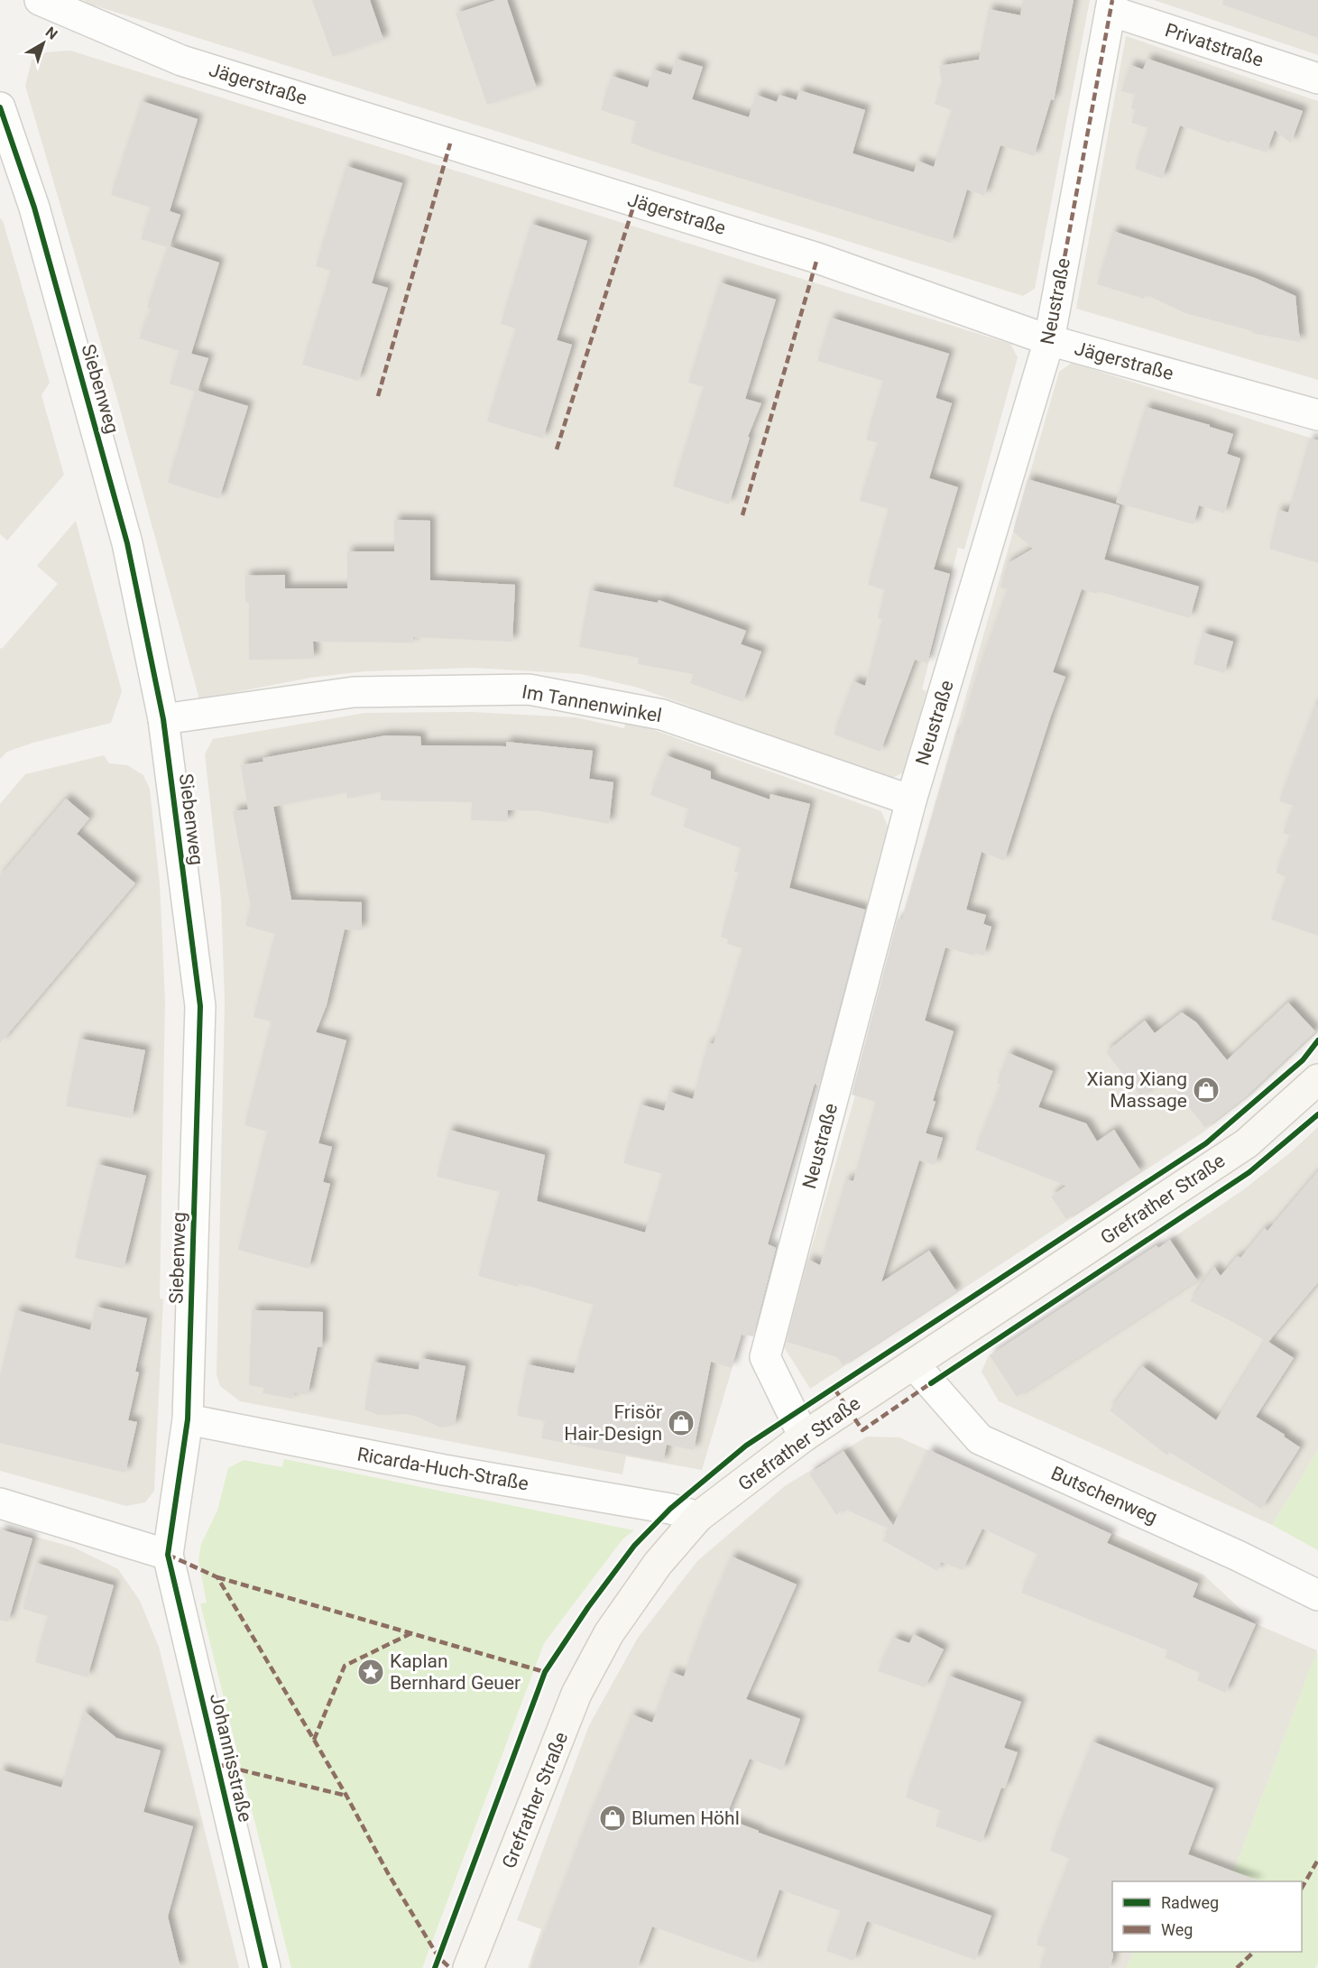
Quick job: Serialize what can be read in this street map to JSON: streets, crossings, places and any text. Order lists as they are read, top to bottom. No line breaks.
{"streets":{"main road":["Grefrather Straße"],"street":["Privatstraße","Jägerstraße","Neustraße","Siebenweg","Im Tannenwinkel","Ricarda-Huch-Straße","Butschenweg","Johannisstraße"]},"crossings":[["Privatstraße","Neustraße"],["Jägerstraße","Neustraße"],["Neustraße","Im Tannenwinkel"],["Neustraße","Grefrather Straße"],["Siebenweg","Im Tannenwinkel"],["Siebenweg","Ricarda-Huch-Straße"],["Siebenweg","Johannisstraße"],["Grefrather Straße","Ricarda-Huch-Straße"],["Grefrather Straße","Butschenweg"]],"places":{"shop":["Xiang Xiang Massage","Frisör Hair-Design","Blumen Höhl"],"place":["Kaplan Bernhard Geuer"]},"legend":["Radweg","Weg"],"north":"top right"}
